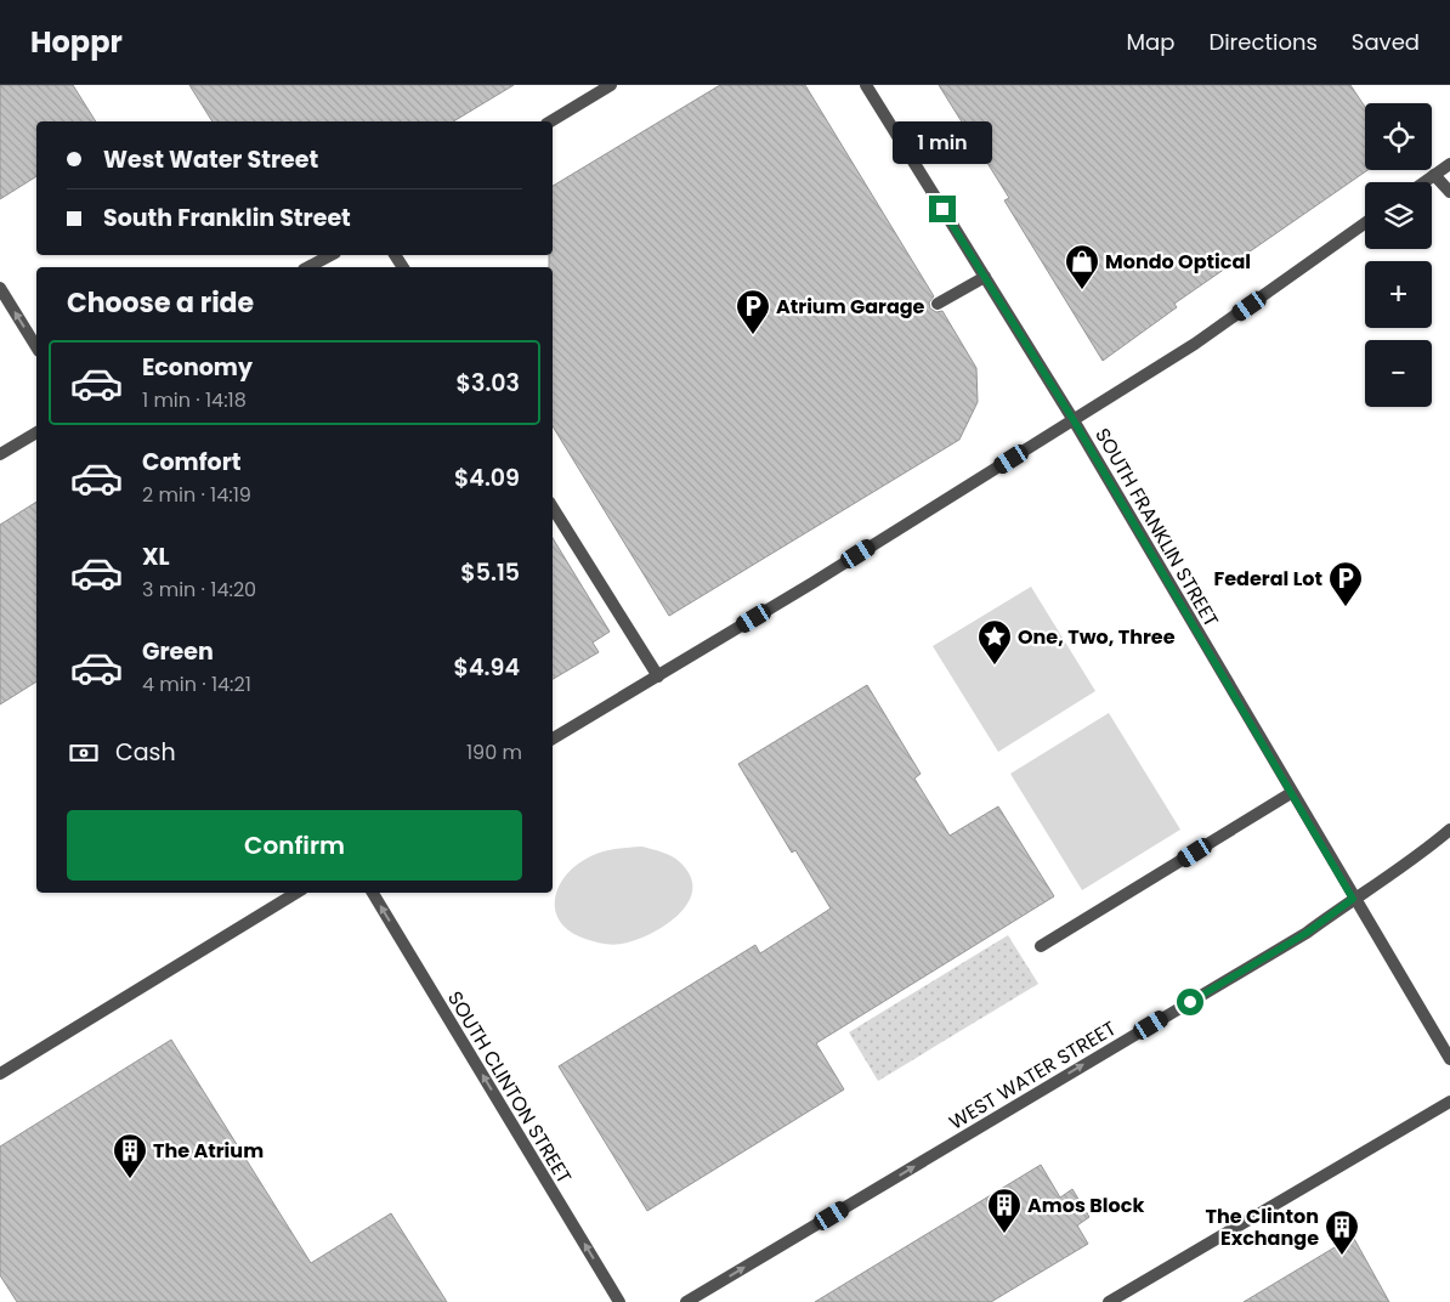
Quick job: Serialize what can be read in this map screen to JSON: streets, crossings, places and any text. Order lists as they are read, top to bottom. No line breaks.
{"streets":{"street":["SOUTH FRANKLIN STREET","WEST WATER STREET","SOUTH CLINTON STREET"]},"crossings":[["SOUTH FRANKLIN STREET","WEST WATER STREET"]],"one_way":["WEST WATER STREET","SOUTH CLINTON STREET"],"places":{"shop":["Mondo Optical"],"parking":["Atrium Garage","Federal Lot"],"place":["One, Two, Three"],"building":["The Atrium","Amos Block","The Clinton Exchange"]},"page":{"header":"Hoppr","nav":["Map","Directions","Saved"],"map_buttons":["+","−"],"bubble":"1 min","banner":["West Water Street","South Franklin Street"],"heading":"Choose a ride","list":[{"name":"Economy","note":"1 min · 14:18","value":"$3.03"},{"name":"Comfort","note":"2 min · 14:19","value":"$4.09"},{"name":"XL","note":"3 min · 14:20","value":"$5.15"},{"name":"Green","note":"4 min · 14:21","value":"$4.94"}],"pay":["Cash","190 m"],"buttons":"Confirm"}}
